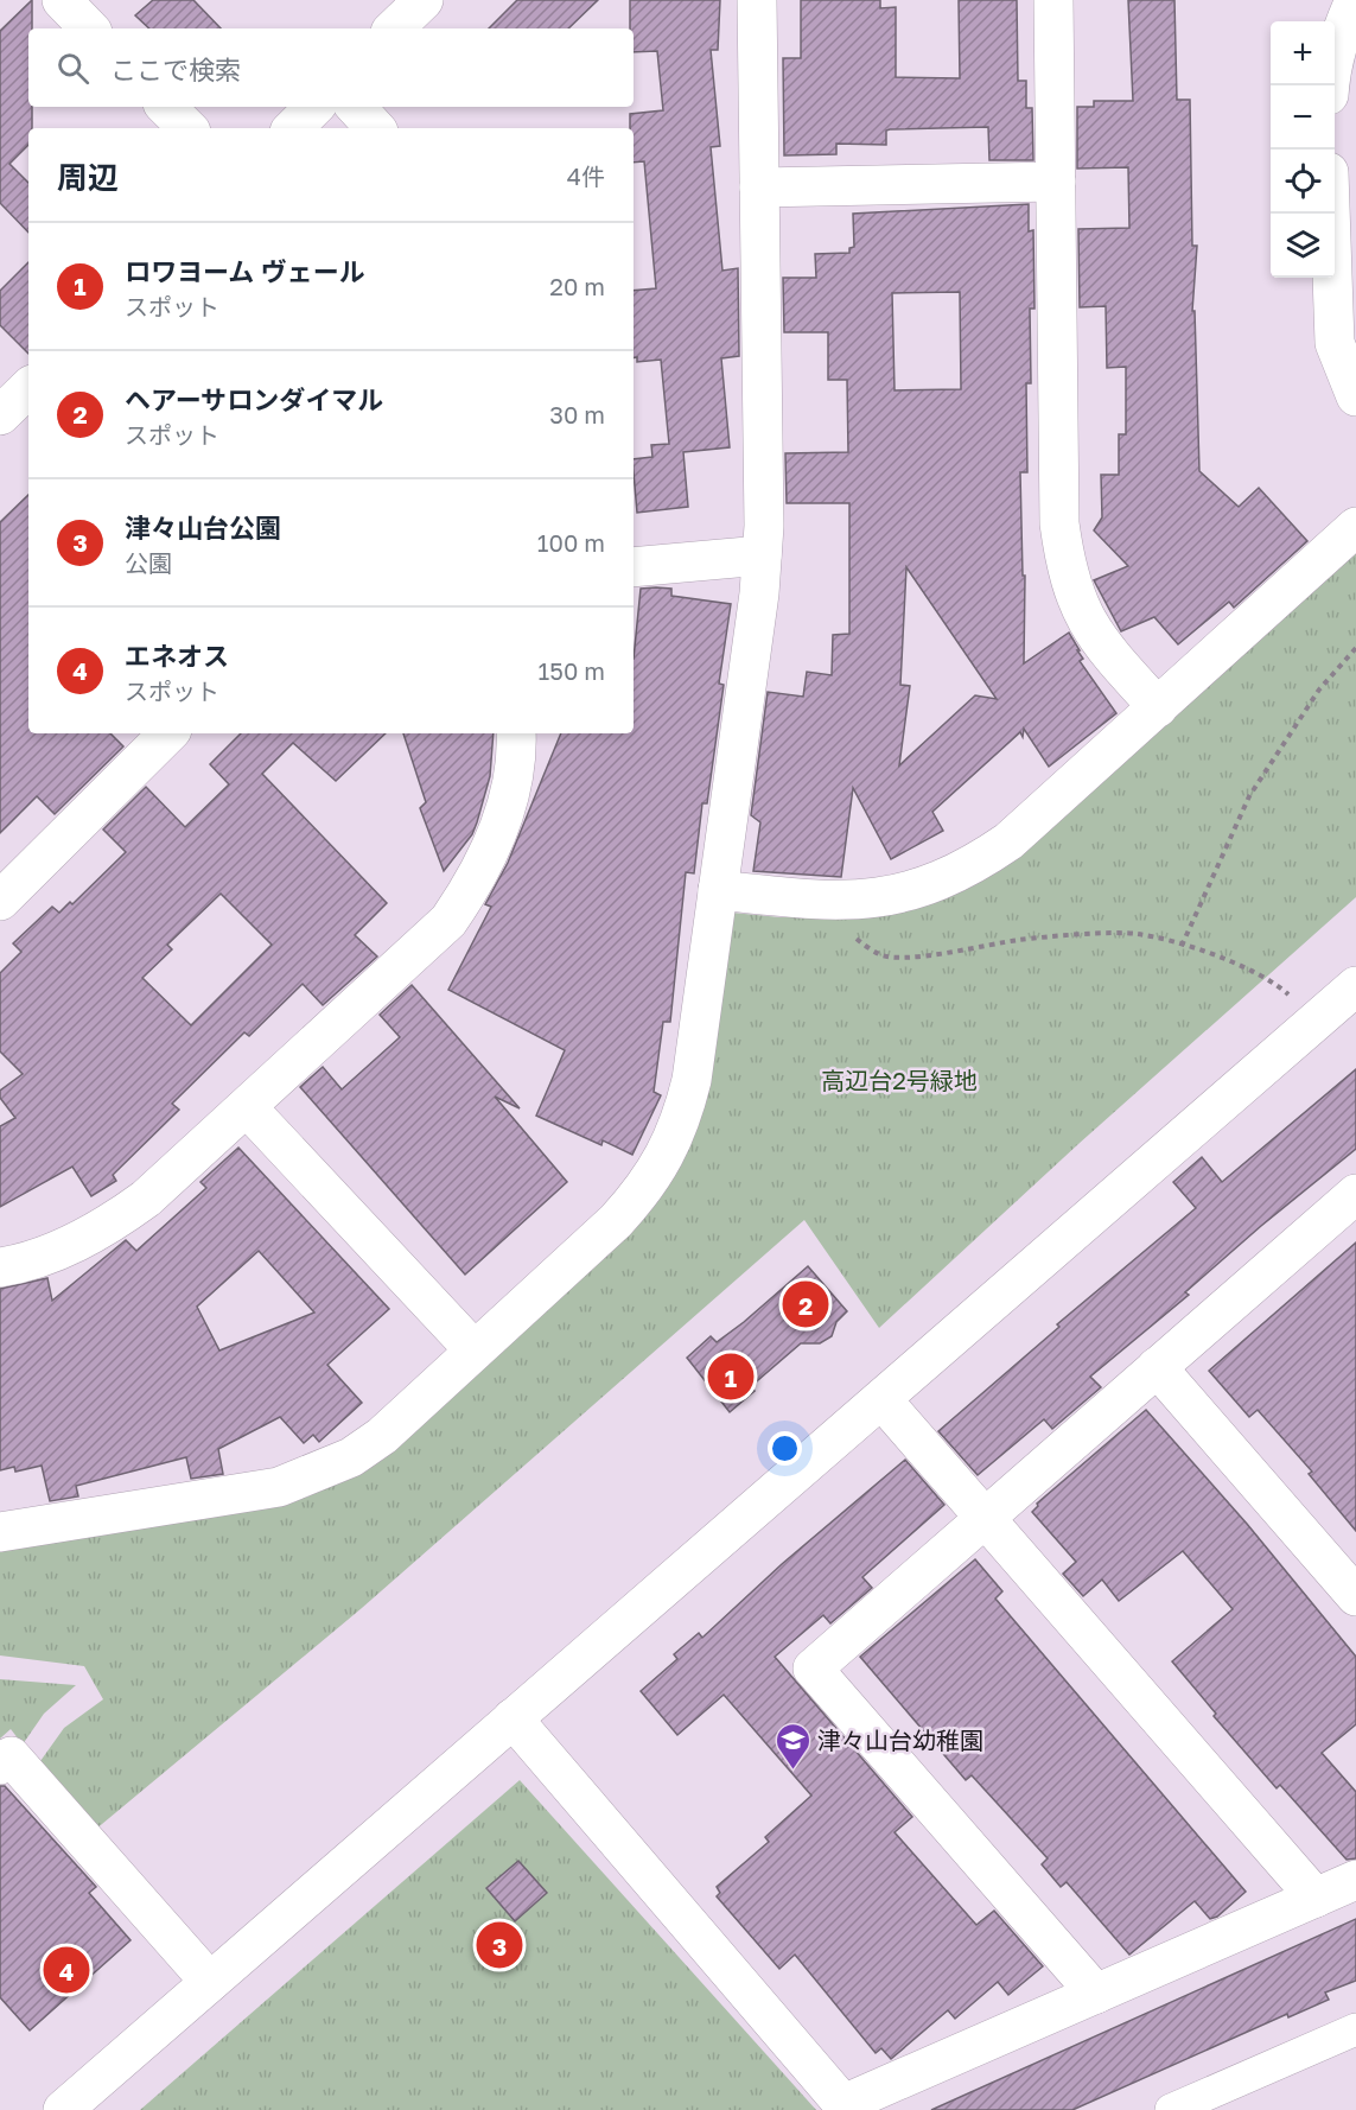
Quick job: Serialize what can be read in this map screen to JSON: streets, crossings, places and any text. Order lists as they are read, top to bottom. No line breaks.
{"parks":["高辺台2号緑地"],"places":{"school or university":["津々山台幼稚園"]},"page":{"map_buttons":["+","−"],"search":"ここで検索","heading":["周辺","4件"],"list":[{"mark":"1","name":"ロワヨーム ヴェール","note":"スポット","value":"20 m"},{"mark":"2","name":"ヘアーサロンダイマル","note":"スポット","value":"30 m"},{"mark":"3","name":"津々山台公園","note":"公園","value":"100 m"},{"mark":"4","name":"エネオス","note":"スポット","value":"150 m"}],"pins":["2","1","3","4"]}}
